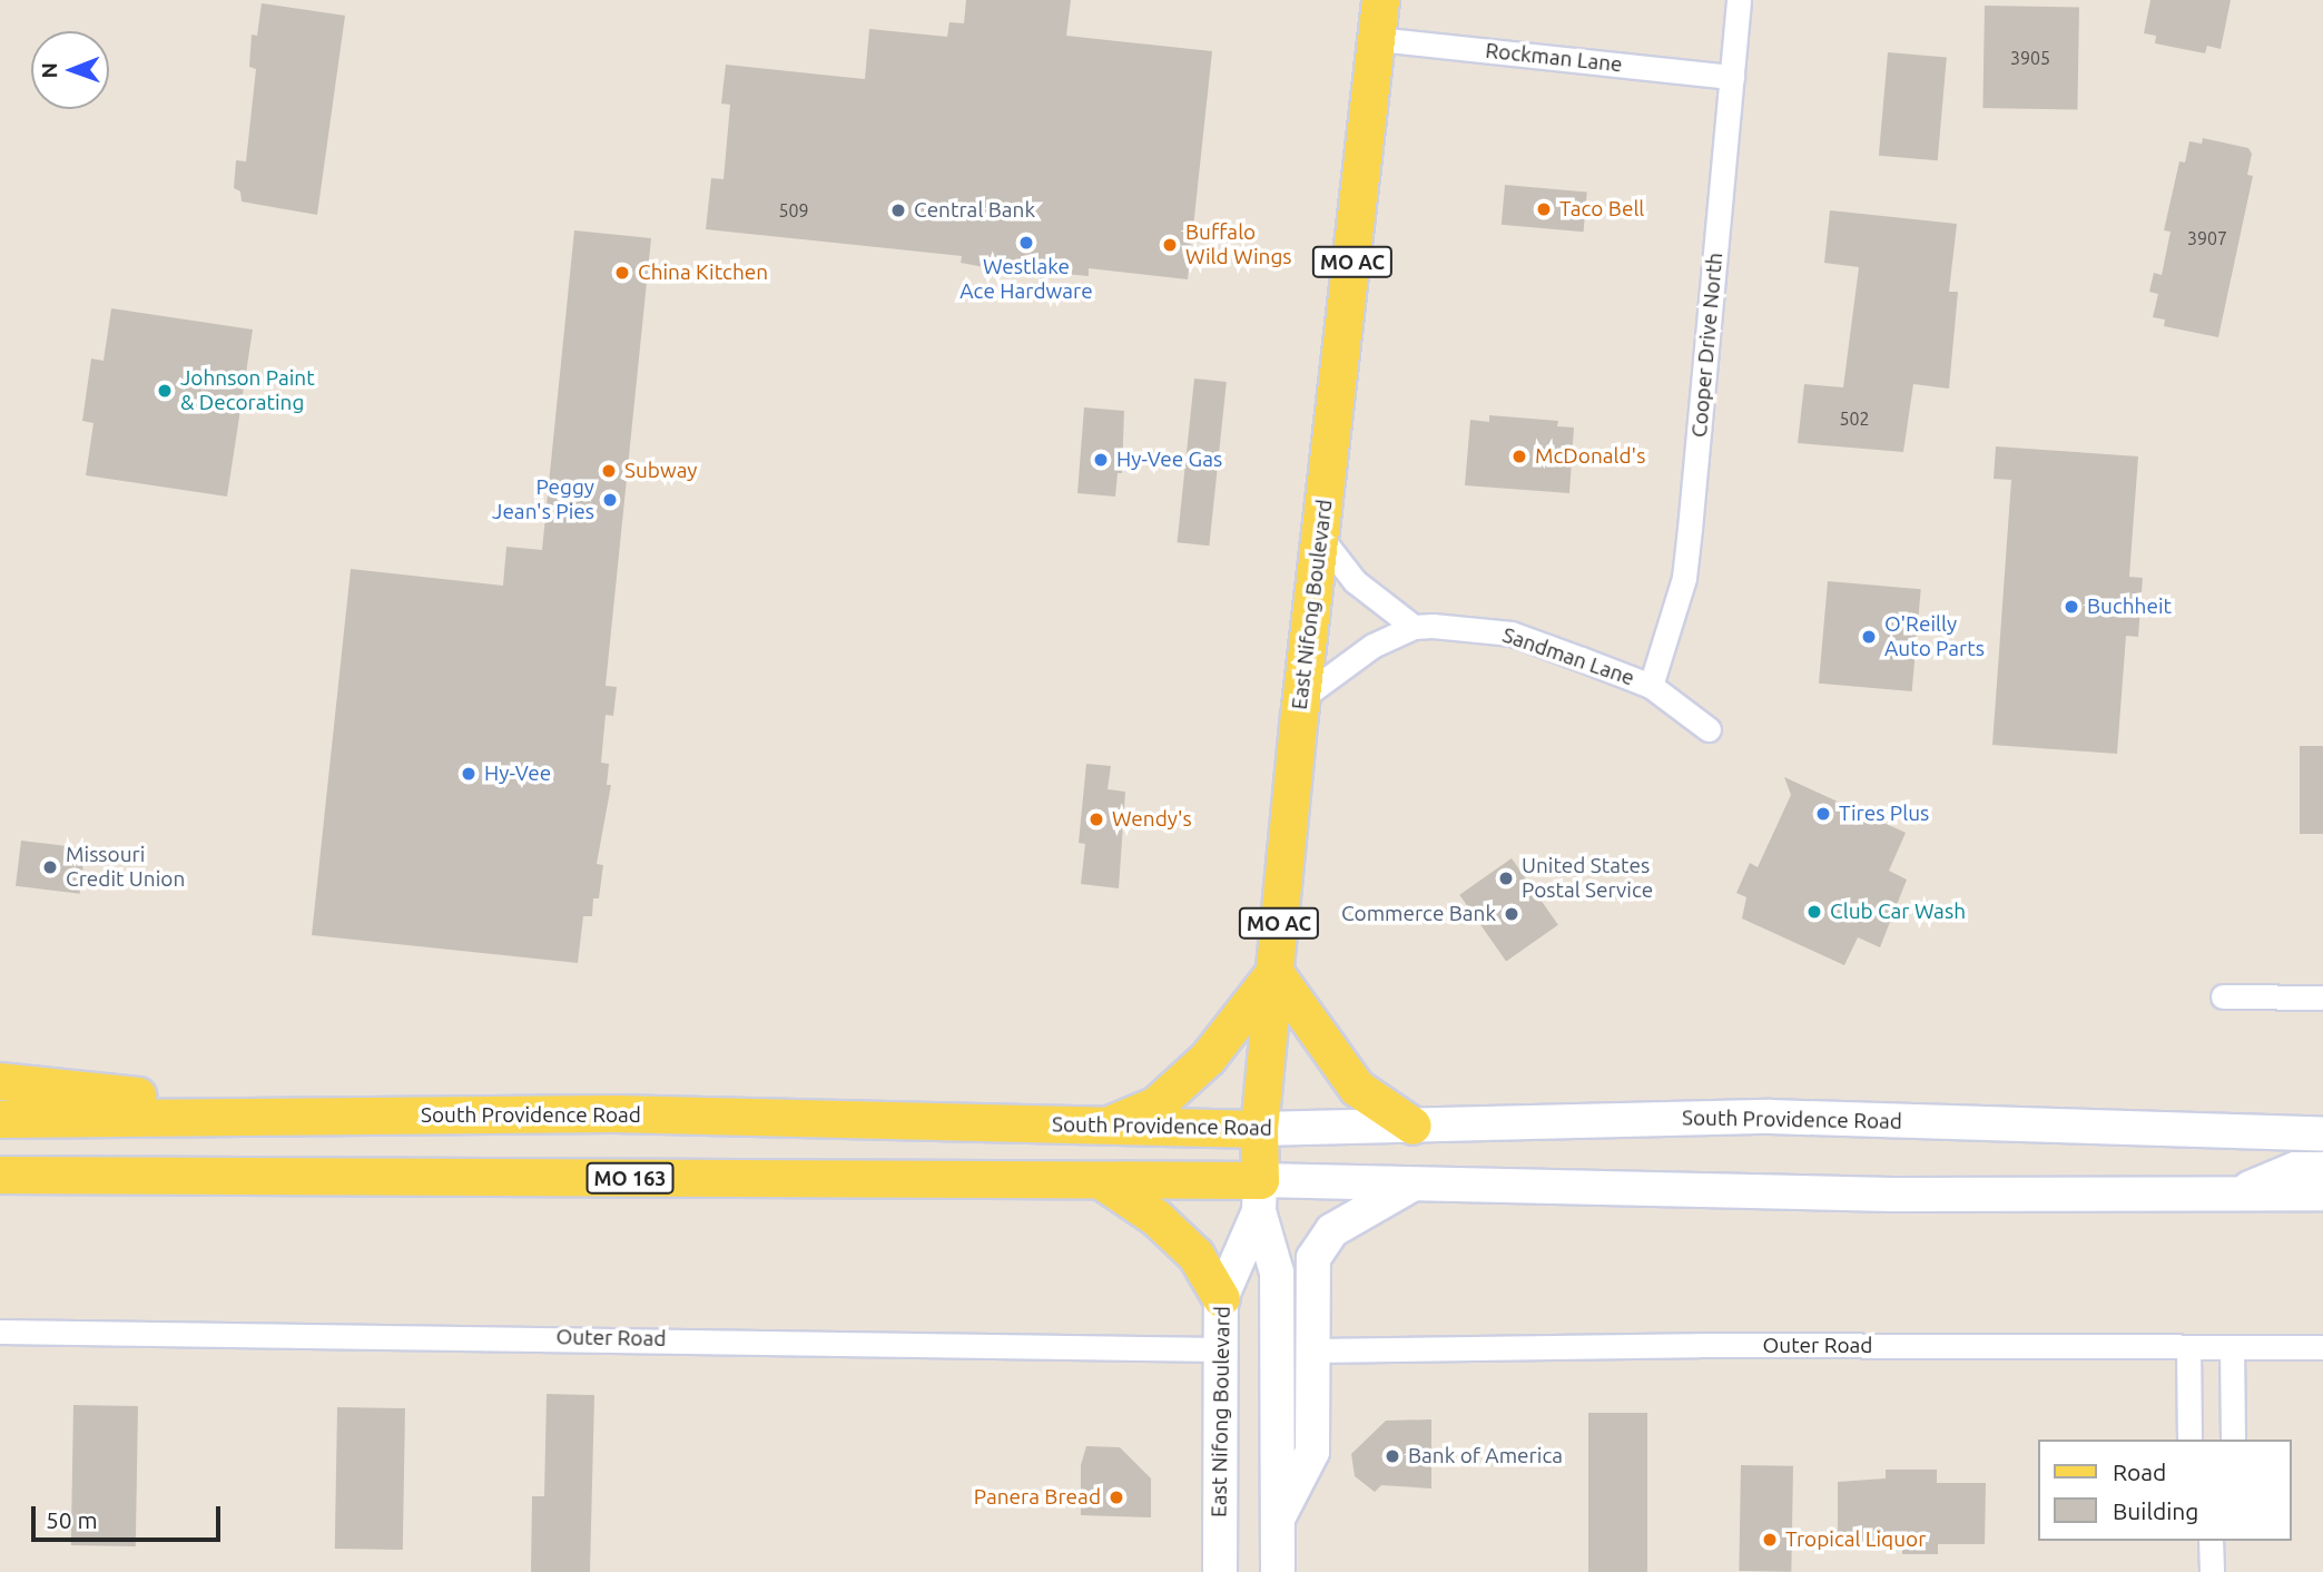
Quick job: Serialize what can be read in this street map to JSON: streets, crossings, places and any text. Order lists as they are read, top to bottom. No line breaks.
{"streets":{"main road":["MO AC","East Nifong Boulevard","South Providence Road","MO 163"],"street":["Rockman Lane","Cooper Drive North","Sandman Lane","Outer Road"]},"crossings":[["Rockman Lane","Cooper Drive North"],["Rockman Lane","East Nifong Boulevard"],["Cooper Drive North","Sandman Lane"],["East Nifong Boulevard","South Providence Road"],["East Nifong Boulevard","MO 163"],["East Nifong Boulevard","Outer Road"]],"places":["Taco Bell","Central Bank","Westlake Ace Hardware","Buffalo Wild Wings","China Kitchen","Johnson Paint & Decorating","McDonald's","Hy-Vee Gas","Subway","Peggy Jean's Pies","Buchheit","O'Reilly Auto Parts","Hy-Vee","Tires Plus","Wendy's","Missouri Credit Union","United States Postal Service","Club Car Wash","Commerce Bank","Bank of America","Panera Bread","Tropical Liquor"],"house_numbers":["3905","509","3907","502"],"legend":["Road","Building"],"scale_bar":"50 m","north":"left"}
